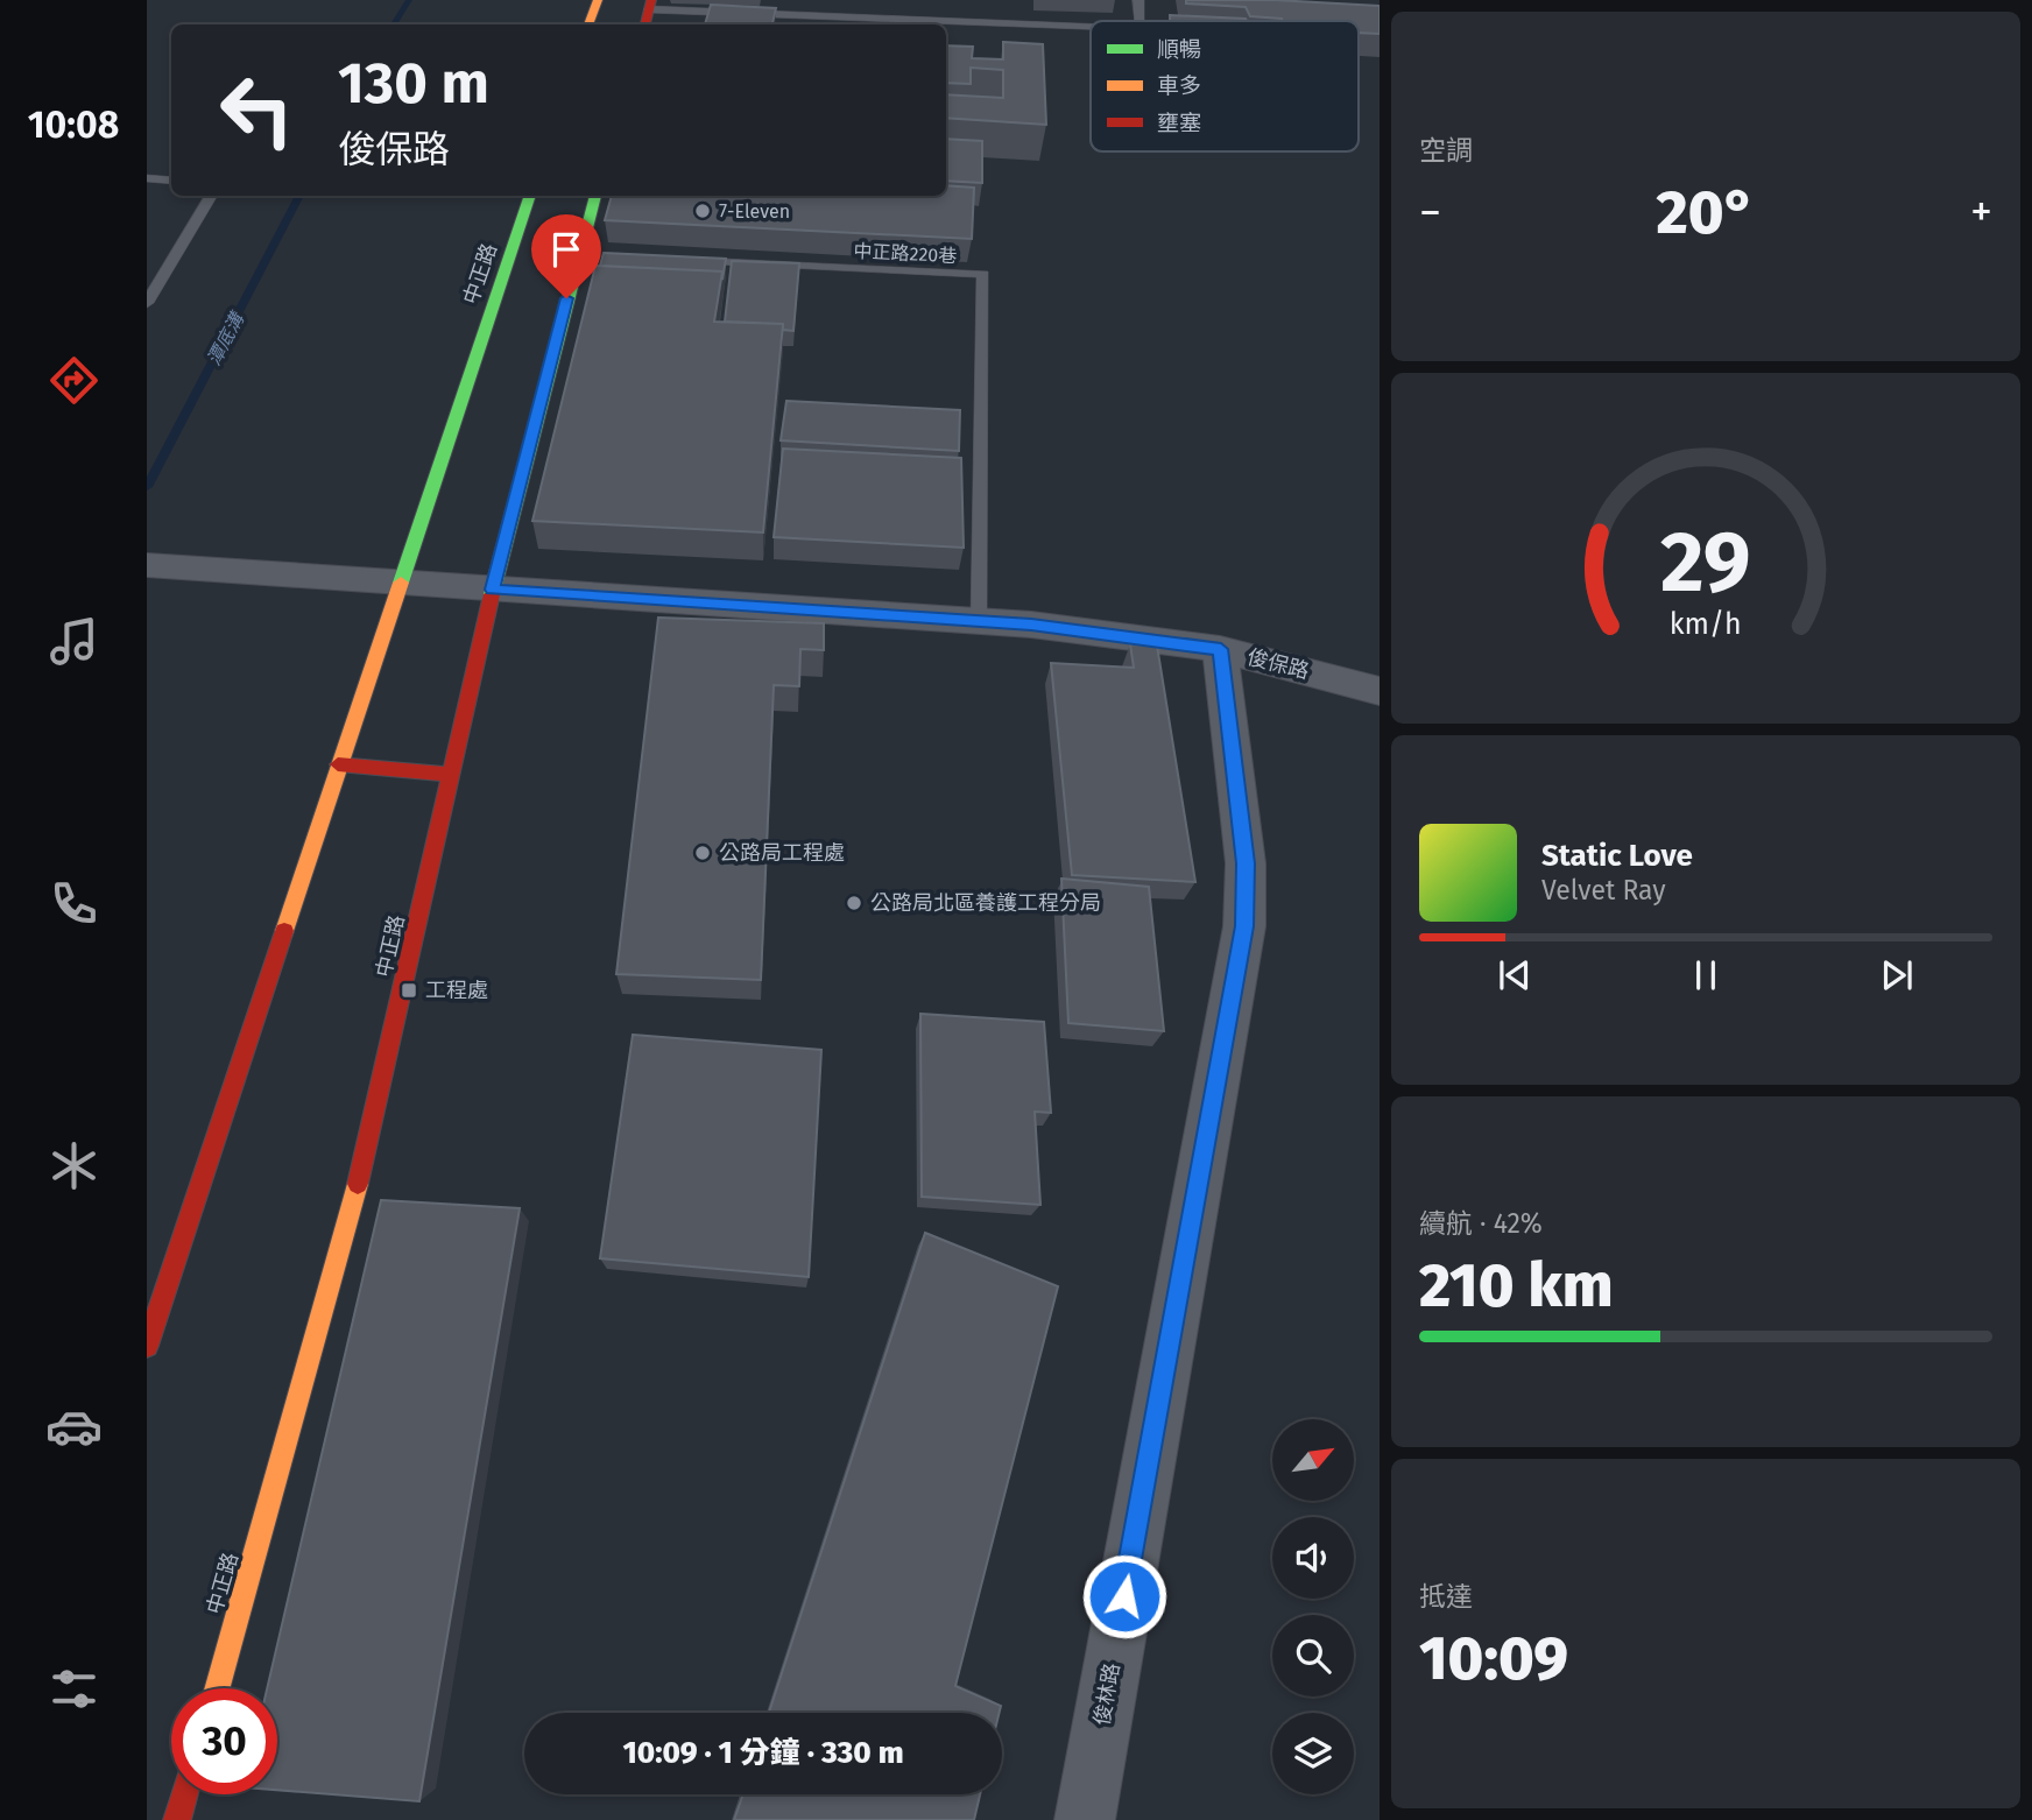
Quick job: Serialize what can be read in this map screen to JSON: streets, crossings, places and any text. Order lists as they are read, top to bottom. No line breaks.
{"streets":{"main road":["中正路"],"street":["俊保路","俊林路"],"lane":["中正路220巷"]},"crossings":[["中正路220巷","俊保路"],["中正路","俊保路"],["俊保路","俊林路"]],"water":["潭底溝"],"places":{"other":["7-Eleven","公路局工程處","公路局北區養護工程分局"],"transit":["工程處"]},"legend":["順暢","車多","壅塞"],"north":"top right","page":{"tabs":"10:08","tile":["空調",["續航 · 42%","210 km"],["抵達","10:09"]],"turn":["130 m","俊保路"],"heat":["−","20°","+"],"song":["Static Love","Velvet Ray"],"limit":"30","trip":"10:09 · 1 分鐘 · 330 m","gauge":["29","km/h"]}}
